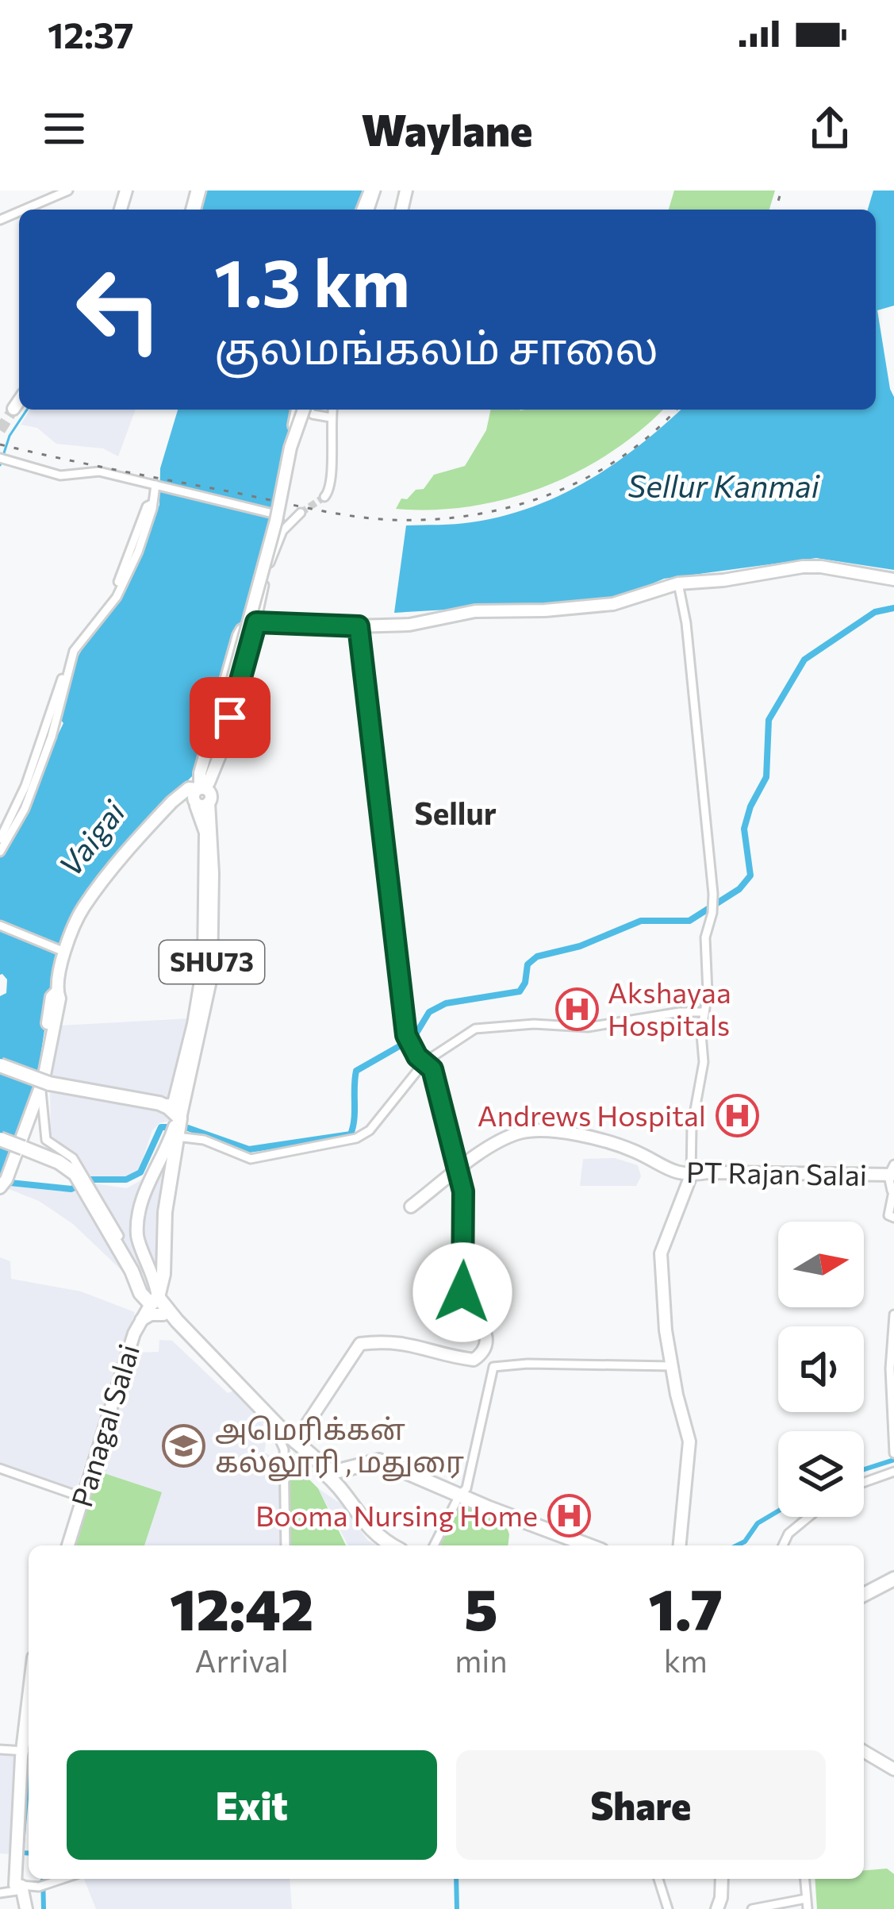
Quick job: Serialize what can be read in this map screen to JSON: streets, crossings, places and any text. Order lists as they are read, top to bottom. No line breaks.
{"streets":{"highway":["SHU73"],"main road":["PT Rajan Salai","Panagal Salai"]},"crossings":[["SHU73","Panagal Salai"]],"districts":["Sellur"],"water":["Sellur Kanmai","Vaigai"],"places":{"hospital":["Akshayaa Hospitals","Andrews Hospital","Booma Nursing Home"],"school or university":["அமெரிக்கன் கல்லூரி , மதுரை"]},"north":"right","page":{"status":"12:37","header":"Waylane","turn":["1.3 km","குலமங்கலம் சாலை"],"eta":["12:42","Arrival","5","min","1.7","km"],"buttons":["Exit","Share"]}}
